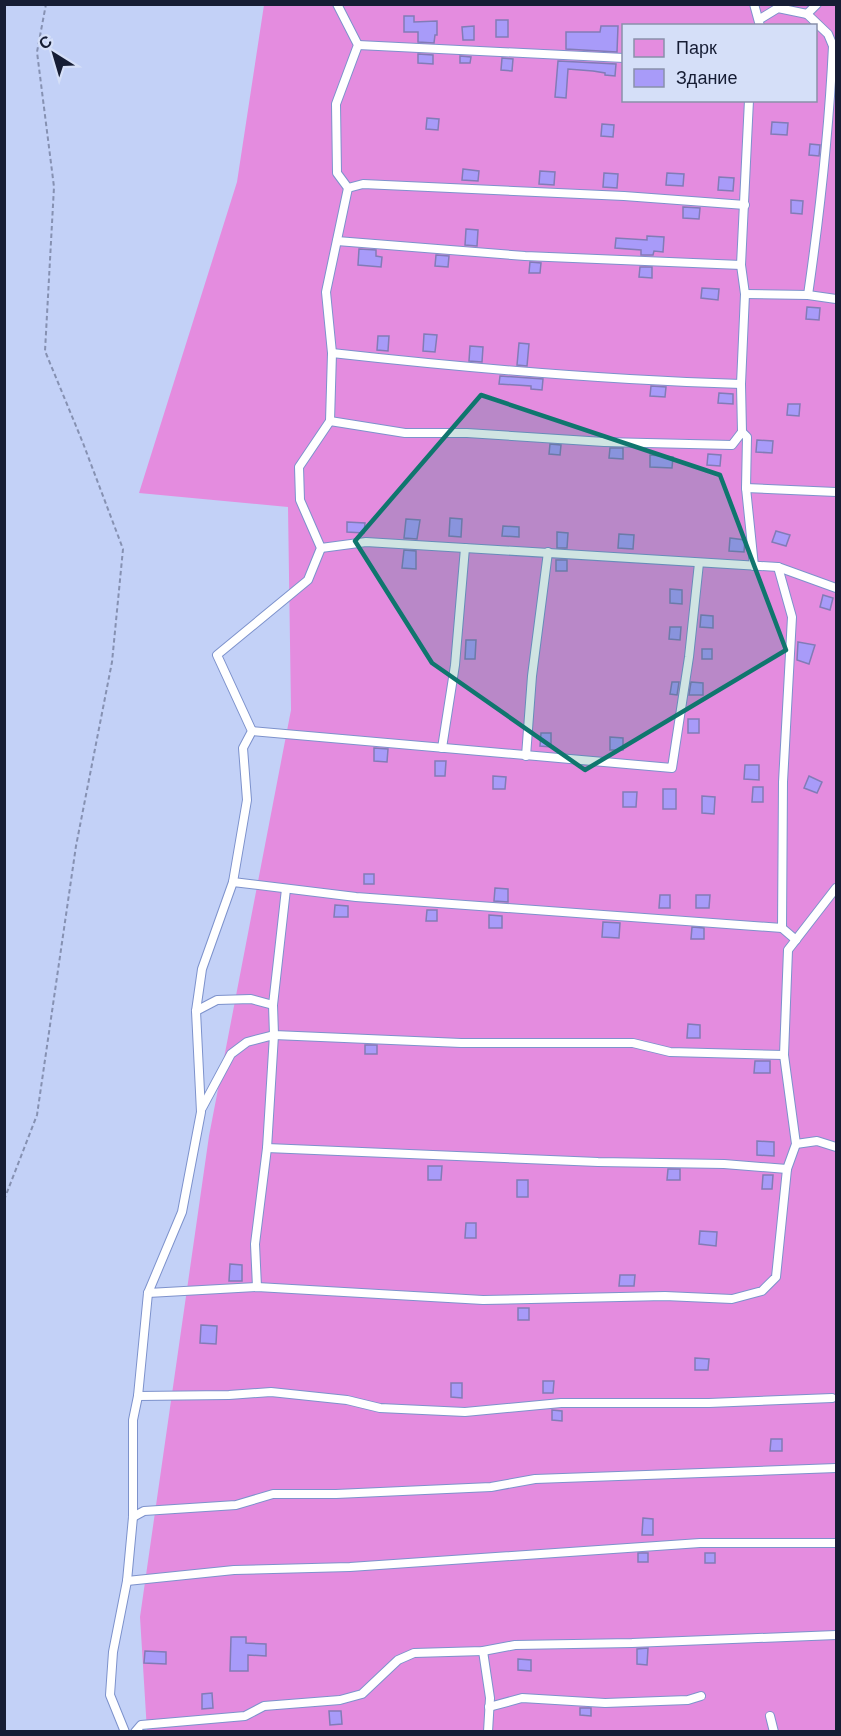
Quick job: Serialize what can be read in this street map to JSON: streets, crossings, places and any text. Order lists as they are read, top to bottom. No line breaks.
{"legend":["Парк","Здание"],"north":"top left"}
